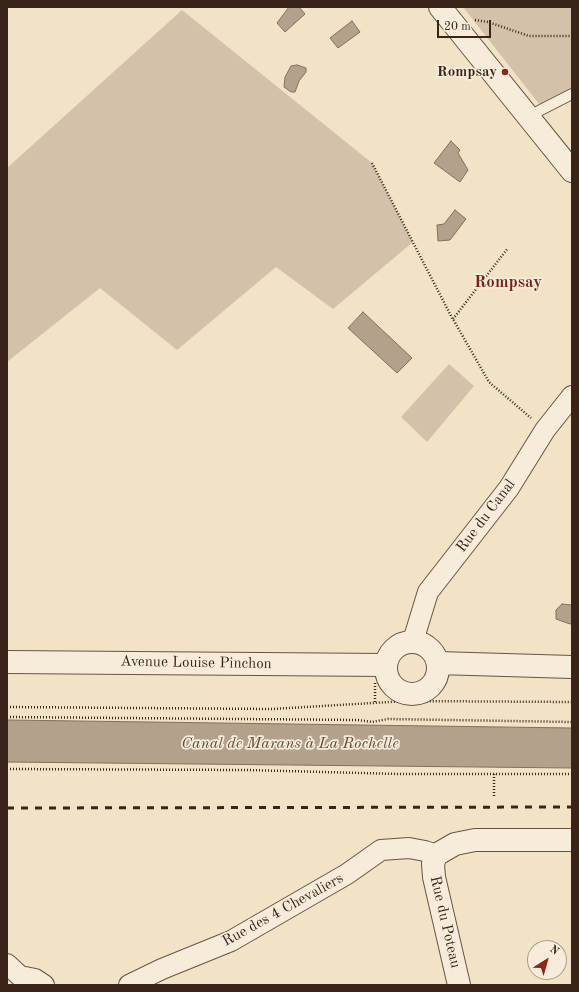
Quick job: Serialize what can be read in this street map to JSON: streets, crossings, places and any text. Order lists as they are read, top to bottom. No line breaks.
{"streets":{"street":["Rue du Canal","Avenue Louise Pinchon","Rue des 4 Chevaliers","Rue du Poteau"]},"crossings":[["Rue du Canal","Avenue Louise Pinchon"],["Rue des 4 Chevaliers","Rue du Poteau"]],"districts":["Rompsay"],"water":["Canal de Marans à La Rochelle"],"places":["Rompsay"],"scale_bar":"20 m","north":"top right"}
